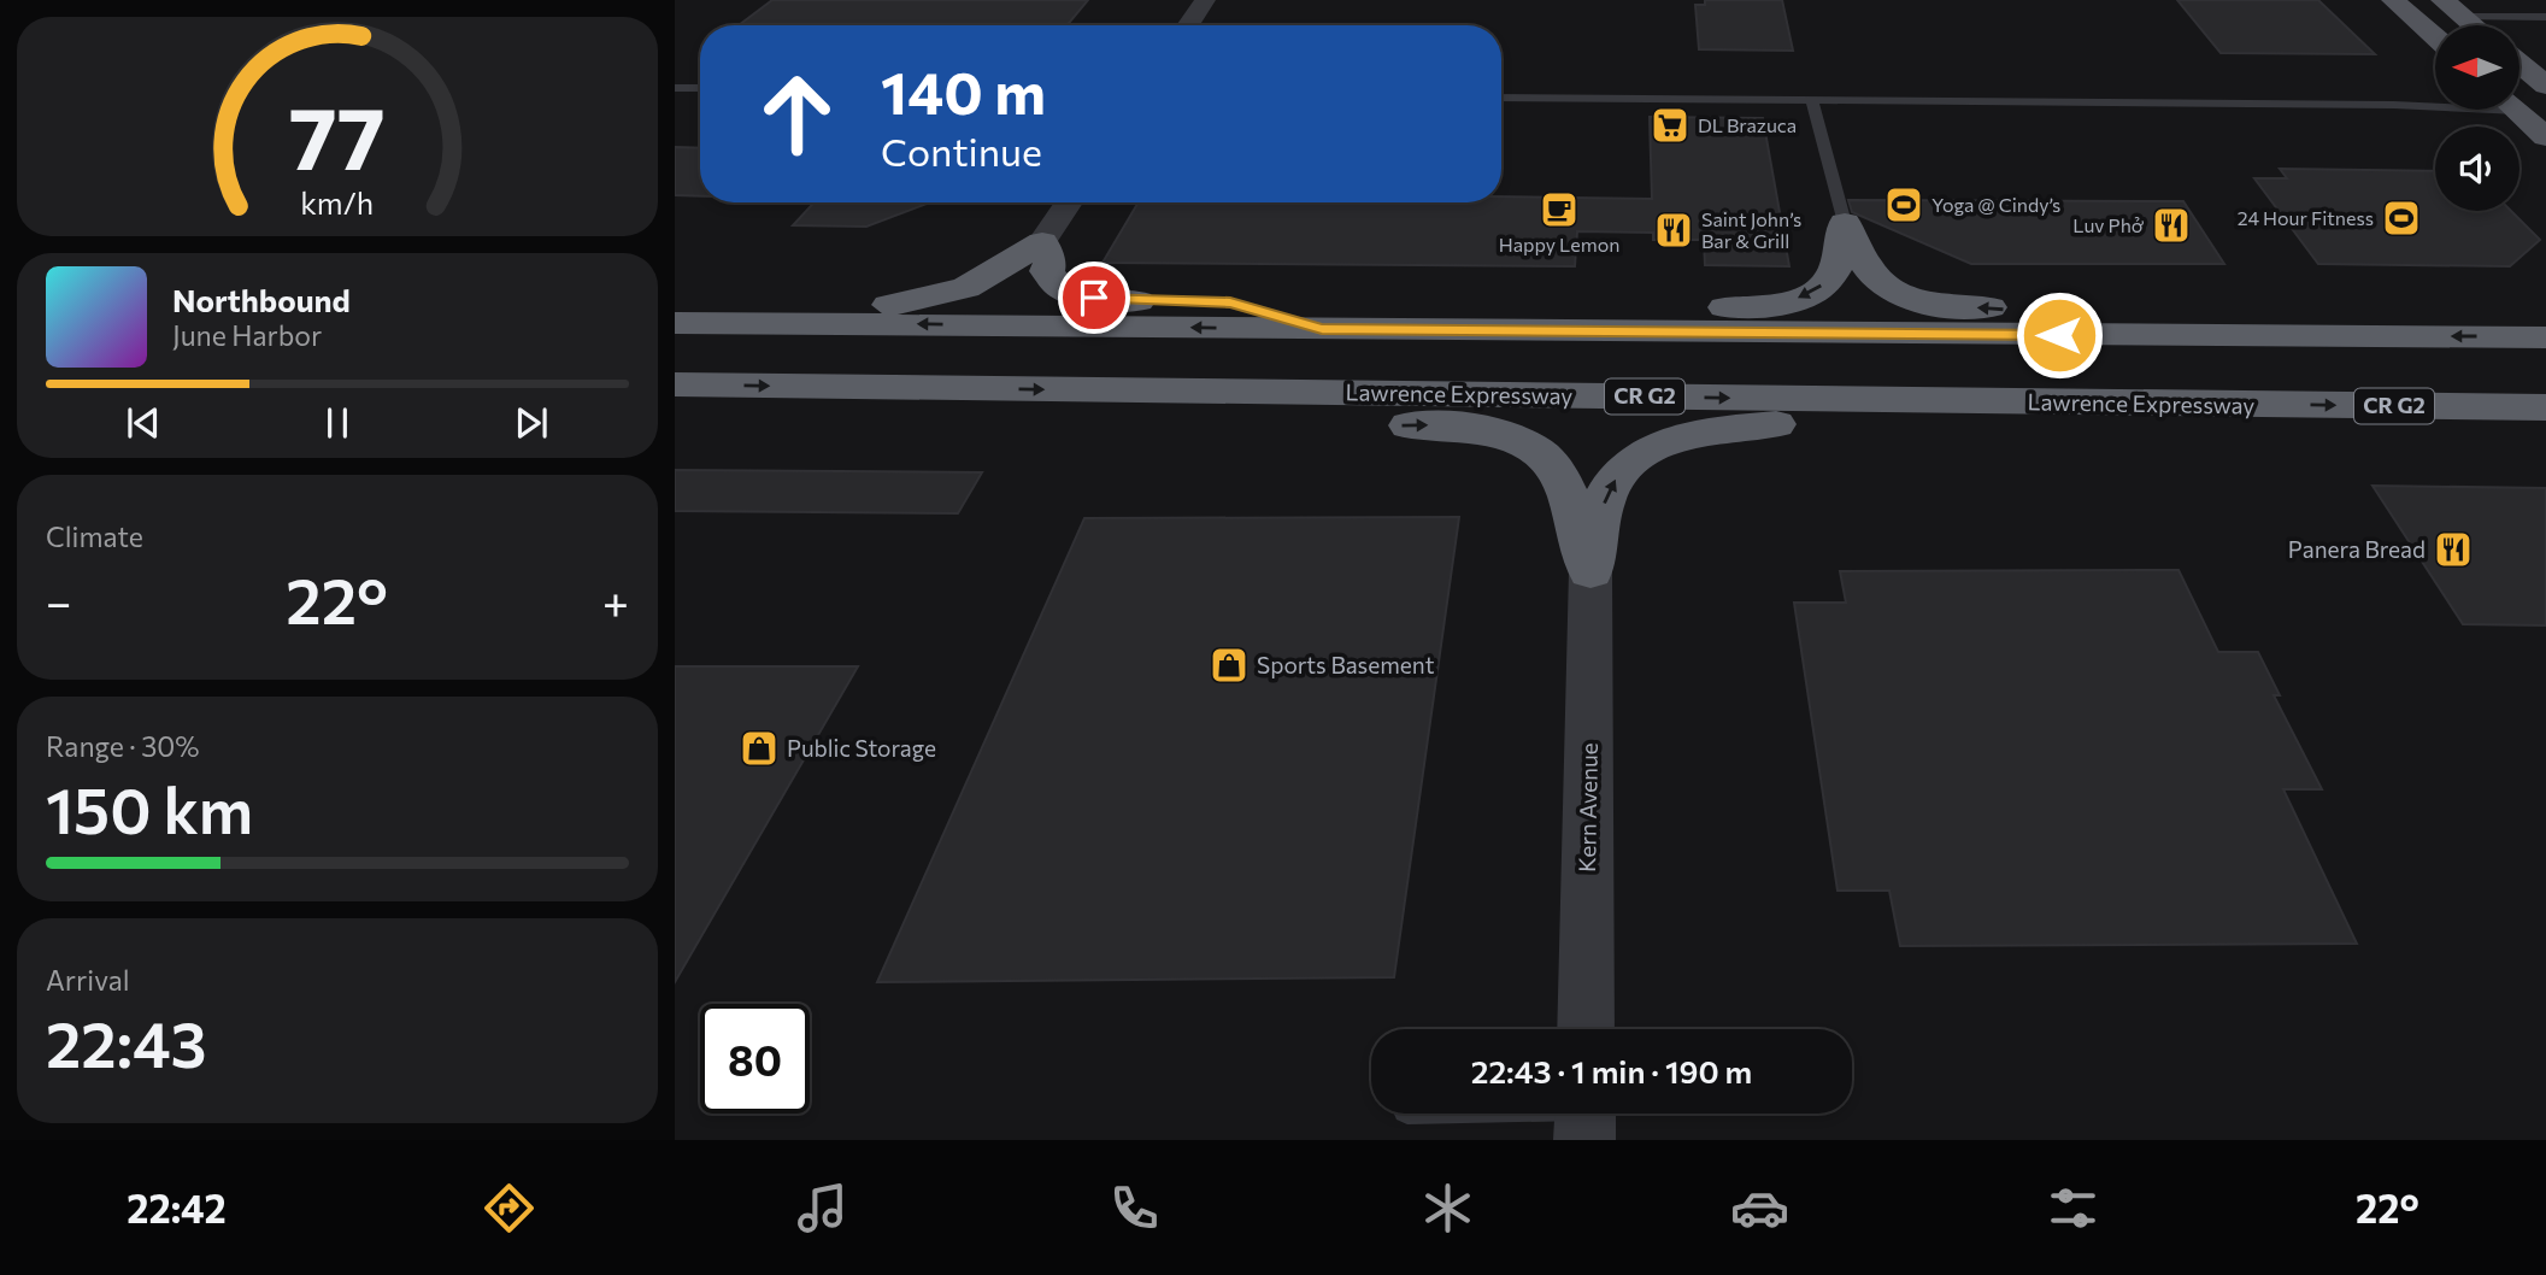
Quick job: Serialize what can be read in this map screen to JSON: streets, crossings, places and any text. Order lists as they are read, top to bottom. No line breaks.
{"streets":{"highway":["Lawrence Expressway","CR G2"],"street":["Kern Avenue"]},"places":{"supermarket":["DL Brazuca"],"sports":["Yoga @ Cindy’s","24 Hour Fitness"],"cafe":["Happy Lemon"],"restaurant":["Luv Phở","Saint John’s Bar & Grill","Panera Bread"],"shop":["Sports Basement","Public Storage"]},"north":"left","page":{"turn":["140 m","Continue"],"song":["Northbound","June Harbor"],"tile":["Climate",["Range · 30%","150 km"],["Arrival","22:43"]],"heat":["−","22°","+"],"limit":"80","trip":"22:43 · 1 min · 190 m","tabs":["22:42","22°"],"gauge":["77","km/h"]}}
